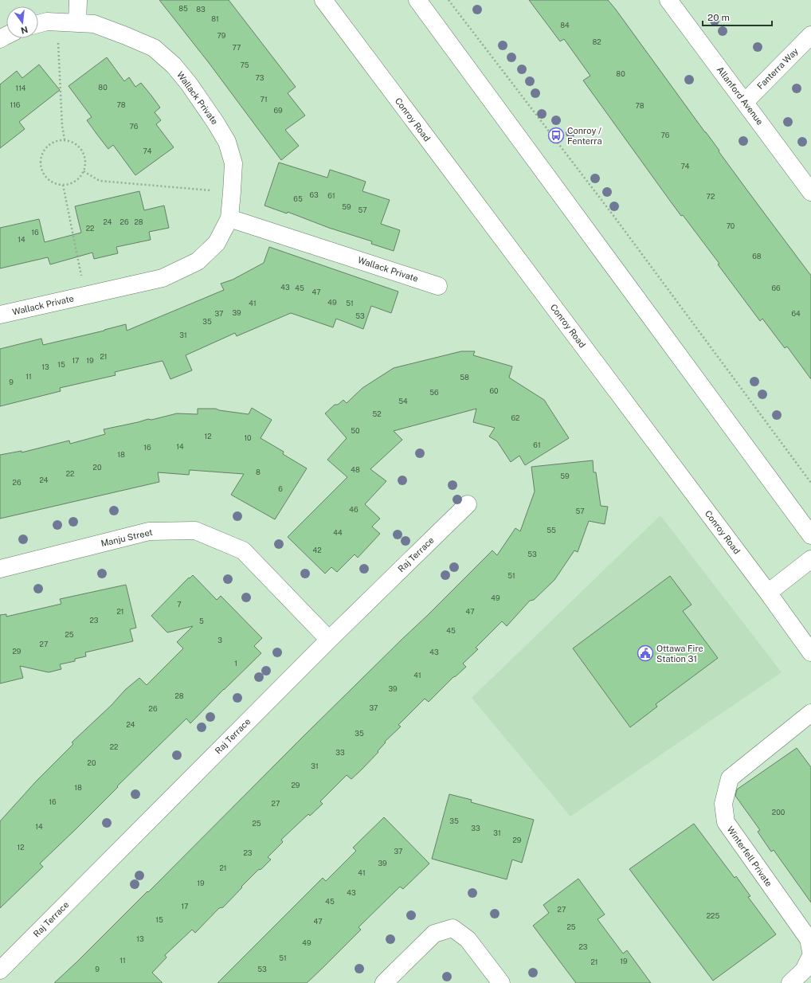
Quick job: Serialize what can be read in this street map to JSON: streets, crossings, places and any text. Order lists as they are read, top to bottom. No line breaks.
{"streets":{"street":["Fanterra Way","Allanford Avenue","Wallack Private","Conroy Road","Manju Street","Raj Terrace","Winterfell Private"]},"crossings":[["Fanterra Way","Allanford Avenue"],["Manju Street","Raj Terrace"]],"places":{"bus stop":["Conroy / Fenterra"],"public building":["Ottawa Fire Station 31"]},"house_numbers":["85","83","81","84","79","82","77","75","80","73","80","114","71","116","78","78","69","76","76","74","74","63","61","72","65","59","57","24","26","28","70","22","16","14","68","43","45","66","47","49","41","51","39","37","64","53","35","31","21","17","19","15","13","11","58","9","60","56","54","52","62","50","12","10","61","14","16","18","20","48","8","22","59","24","26","6","46","57","55","44","42","53","51","49","7","21","47","23","5","45","25","3","27","29","43","1","41","39","28","37","26","24","35","22","33","20","31","29","18","16","27","200","35","25","14","33","31","29","12","37","23","39","21","41","19","43","45","17","27","225","15","47","25","13","49","23","51","11","19","21","9","53"],"scale_bar":"20 m","north":"bottom"}
